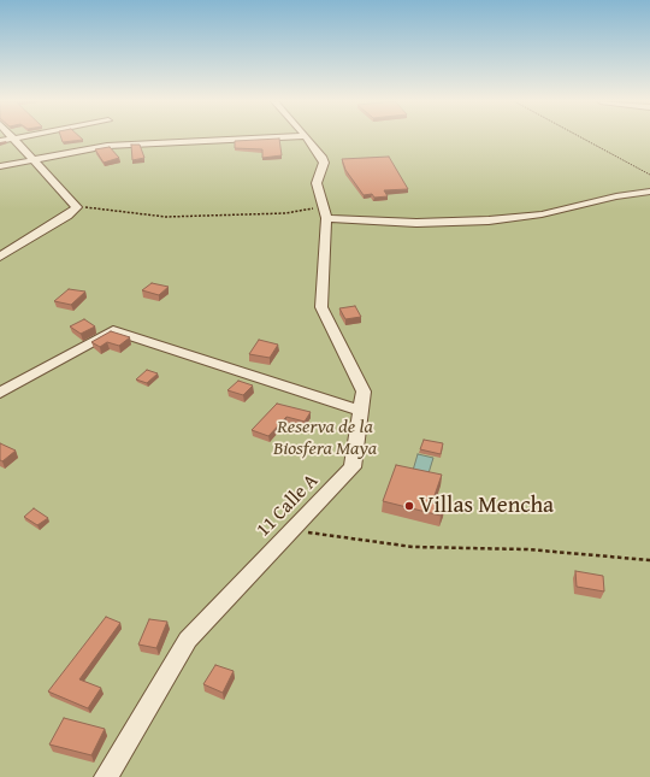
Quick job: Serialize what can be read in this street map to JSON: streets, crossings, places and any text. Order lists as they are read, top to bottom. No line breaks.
{"streets":{"street":["11 Calle A"]},"parks":["Reserva de la Biosfera Maya"],"places":["Villas Mencha"]}
